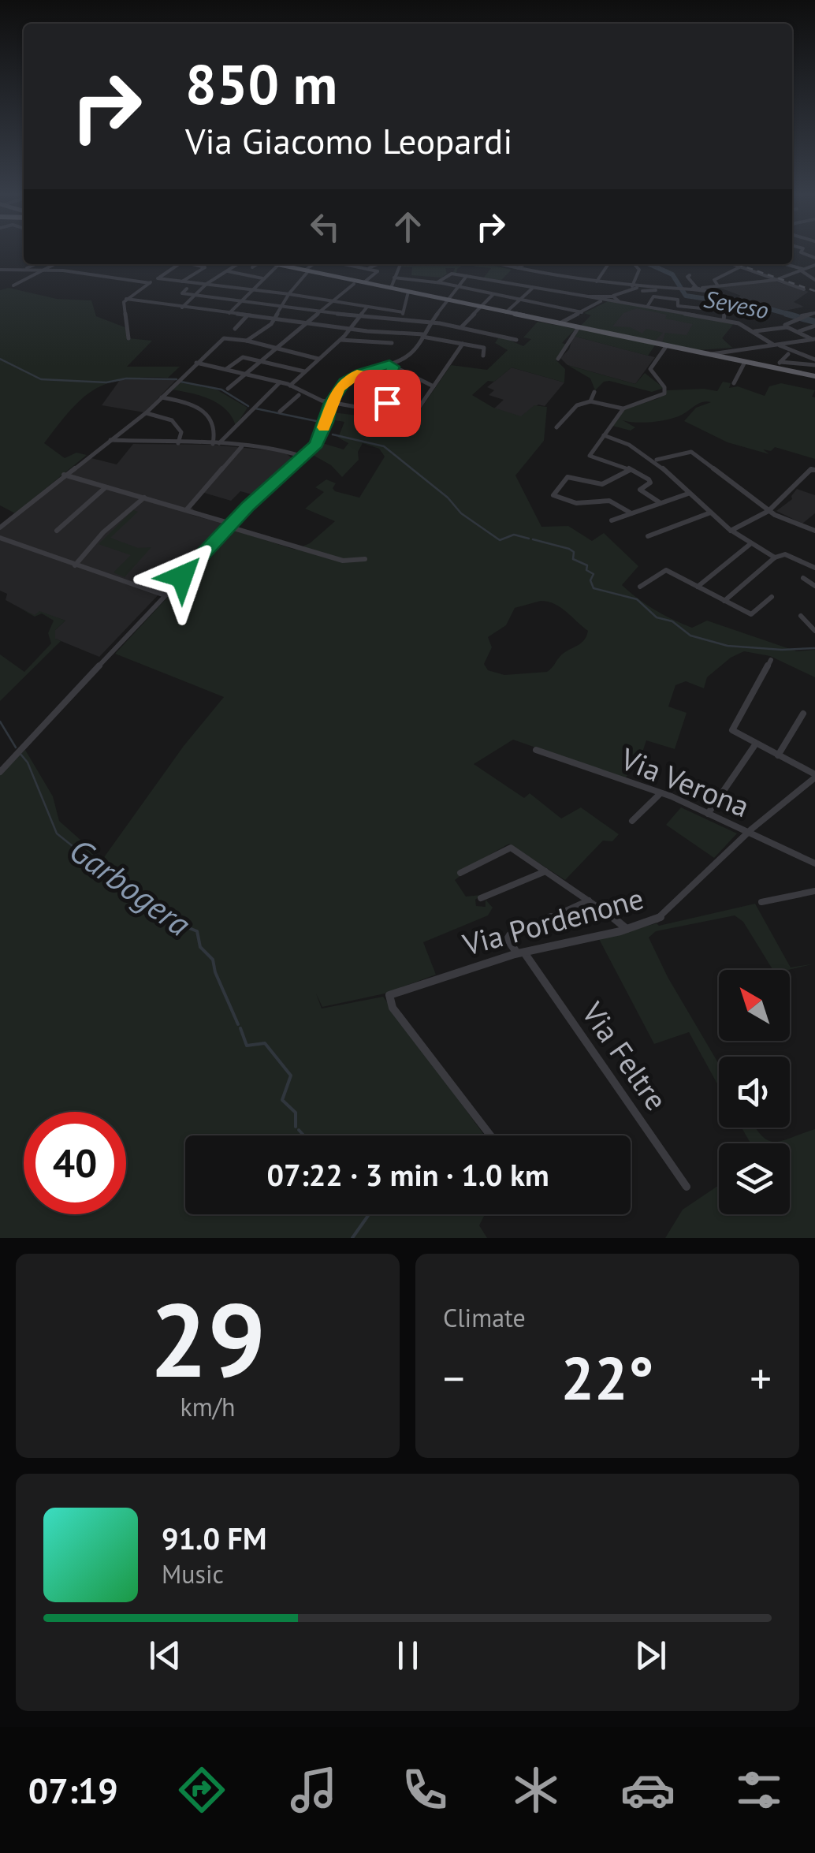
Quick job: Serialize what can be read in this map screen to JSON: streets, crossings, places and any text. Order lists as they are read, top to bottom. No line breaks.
{"streets":{"street":["Via Verona","Via Pordenone","Via Feltre"]},"crossings":[["Via Verona","Via Pordenone"],["Via Pordenone","Via Feltre"]],"water":["Seveso","Garbogera"],"north":"top left","page":{"turn":["850 m","Via Giacomo Leopardi"],"limit":"40","trip":"07:22 · 3 min · 1.0 km","tile":[["29","km/h"],"Climate"],"heat":["−","22°","+"],"song":["91.0 FM","Music"],"tabs":"07:19"}}
